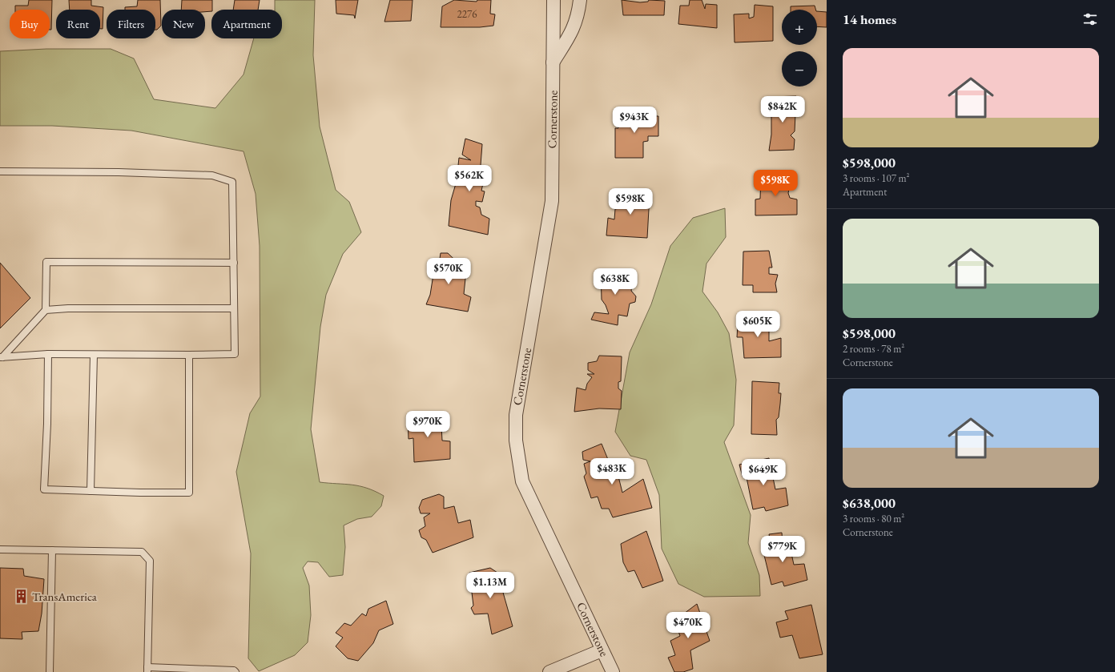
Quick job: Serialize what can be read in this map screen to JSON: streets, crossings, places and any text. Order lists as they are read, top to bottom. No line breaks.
{"streets":{"street":["Cornerstone"]},"places":{"building":["TransAmerica"]},"house_numbers":["2276"],"page":{"heading":"14 homes","map_buttons":["+","−"],"chip":["Buy","Rent","Filters","New","Apartment"],"list":[{"name":"$598,000","note":"3 rooms · 107 m² · Apartment"},{"name":"$598,000","note":"2 rooms · 78 m² · Cornerstone"},{"name":"$638,000","note":"3 rooms · 80 m² · Cornerstone"}],"price":["$842K","$943K","$562K","$598K","$598K","$570K","$638K","$605K","$970K","$483K","$649K","$779K","$1.13M","$470K"]}}
